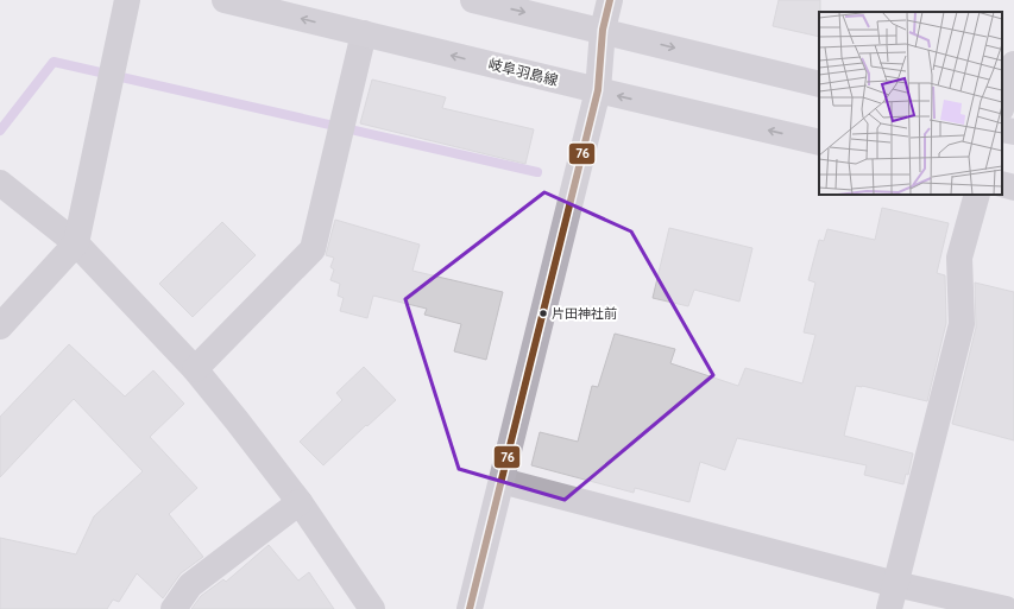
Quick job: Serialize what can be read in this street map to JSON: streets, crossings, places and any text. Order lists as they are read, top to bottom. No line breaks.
{"streets":{"main road":["岐阜羽島線"]},"places":["片田神社前"],"lines":["transit line 76"]}
